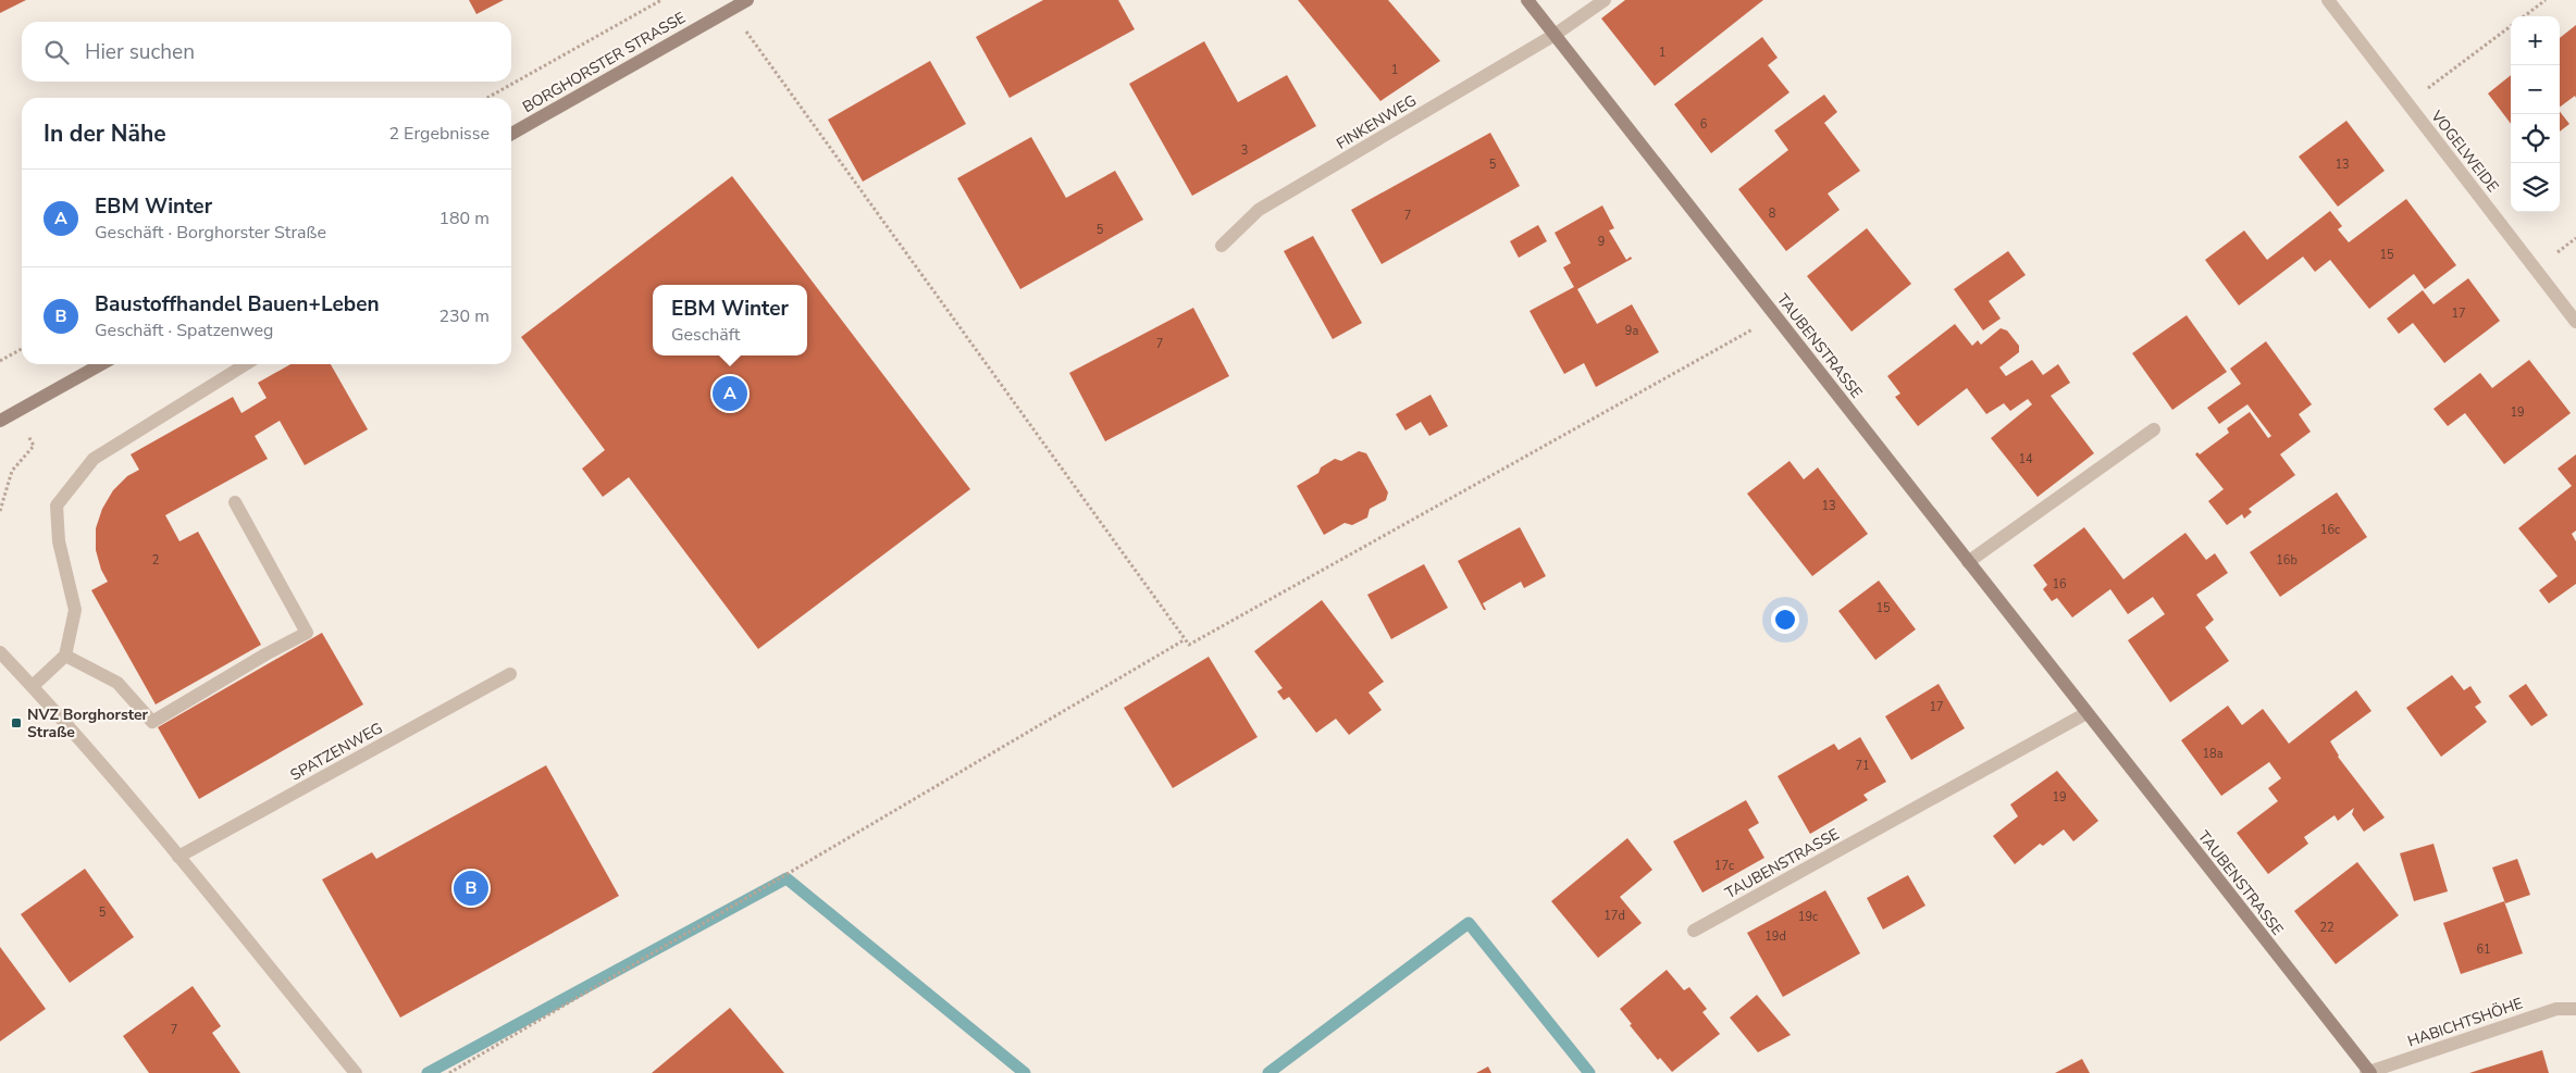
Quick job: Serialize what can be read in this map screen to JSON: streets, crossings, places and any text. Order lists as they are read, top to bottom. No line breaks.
{"streets":{"street":["BORGHORSTER STRASSE","FINKENWEG","VOGELWEIDE","TAUBENSTRASSE","SPATZENWEG","HABICHTSHÖHE"]},"crossings":[["FINKENWEG","TAUBENSTRASSE"],["TAUBENSTRASSE","HABICHTSHÖHE"]],"places":{"transit":["NVZ Borghorster Straße"]},"house_numbers":["1","1","6","3","5","13","8","7","5","9","15","17","9a","7","19","14","13","16c","2","16b","16","15","17","18a","71","19","17c","5","17d","19c","22","19d","61","7"],"page":{"map_buttons":["+","−"],"search":"Hier suchen","heading":["In der Nähe","2 Ergebnisse"],"list":[{"mark":"A","name":"EBM Winter","note":"Geschäft · Borghorster Straße","value":"180 m"},{"mark":"B","name":"Baustoffhandel Bauen+Leben","note":"Geschäft · Spatzenweg","value":"230 m"}],"popup":["EBM Winter","Geschäft"],"pins":["A","B"]}}
